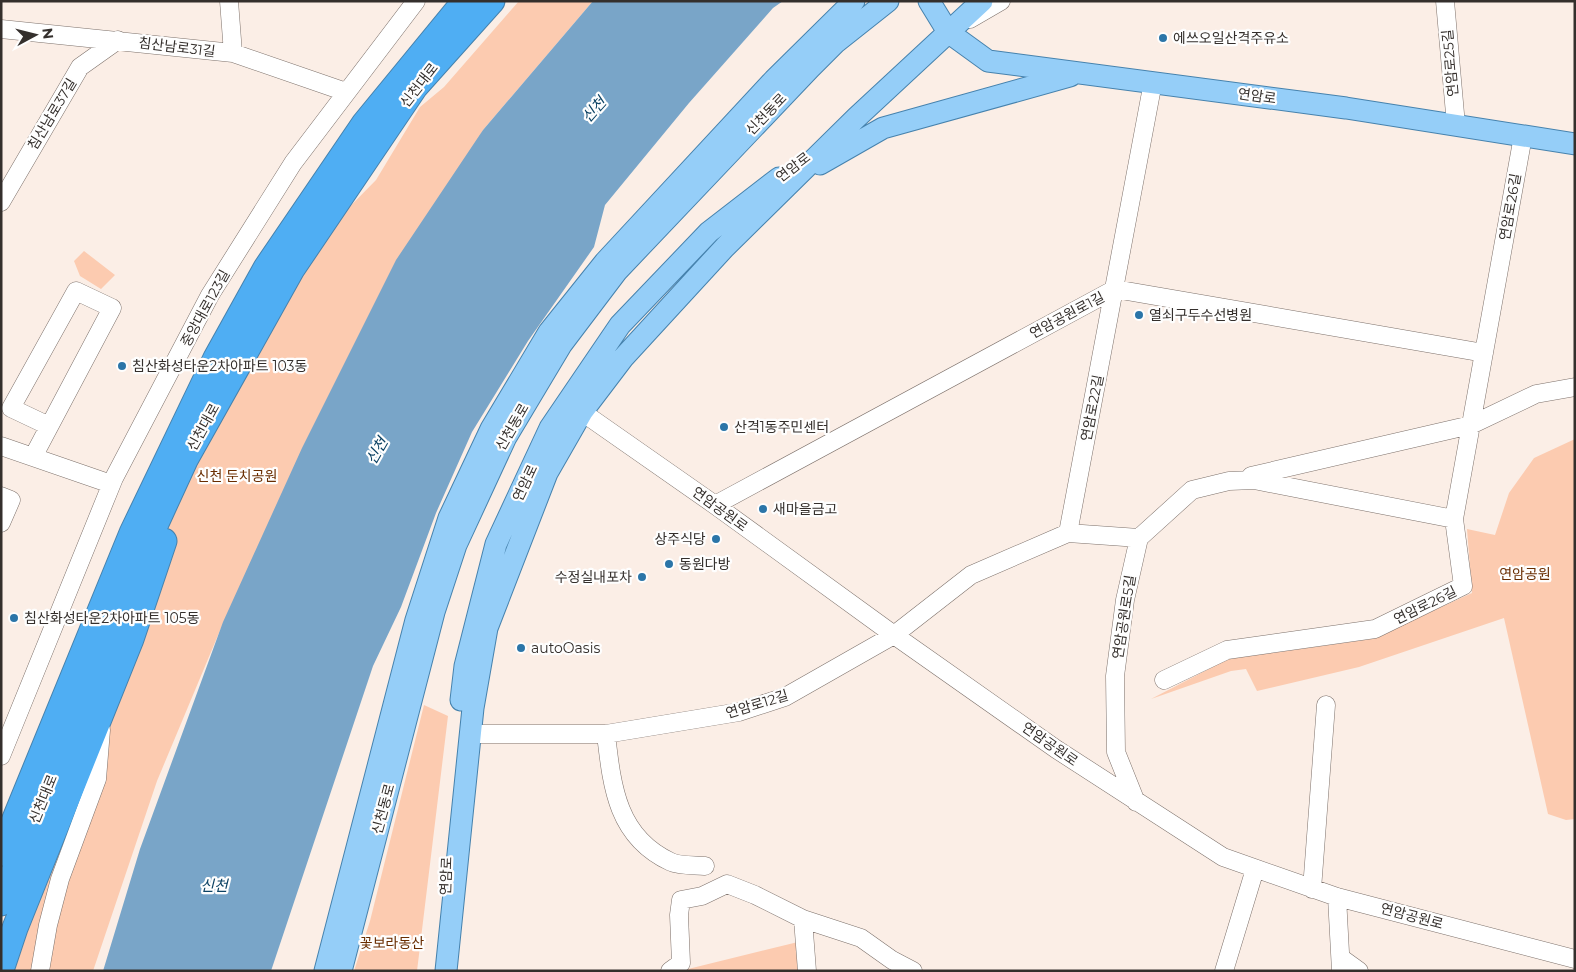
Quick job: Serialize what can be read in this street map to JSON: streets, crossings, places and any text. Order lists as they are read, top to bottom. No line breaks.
{"streets":{"highway":["신천대로"],"main road":["연암로","신천동로"],"street":["침산남로31길","연암로25길","침산남로37길","연암로26길","중앙대로123길","연암공원로1길","연암로22길","연암공원로","연암공원로5길","연암로12길"]},"crossings":[["침산남로31길","침산남로37길"],["침산남로31길","중앙대로123길"],["연암로25길","연암로"],["연암로","연암로26길"],["연암로","연암로22길"],["연암로","연암공원로"],["연암로","연암로12길"],["연암로26길","연암공원로1길"],["연암공원로1길","연암로22길"],["연암공원로1길","연암공원로"],["연암공원로","연암공원로5길"],["연암공원로","연암로12길"]],"water":["신천"],"parks":["신천 둔치공원","연암공원","꽃보라동산"],"places":["에쓰오일산격주유소","열쇠구두수선병원","침산화성타운2차아파트 103동","산격1동주민센터","새마을금고","상주식당","동원다방","수정실내포차","침산화성타운2차아파트 105동","autoOasis"],"north":"right"}
